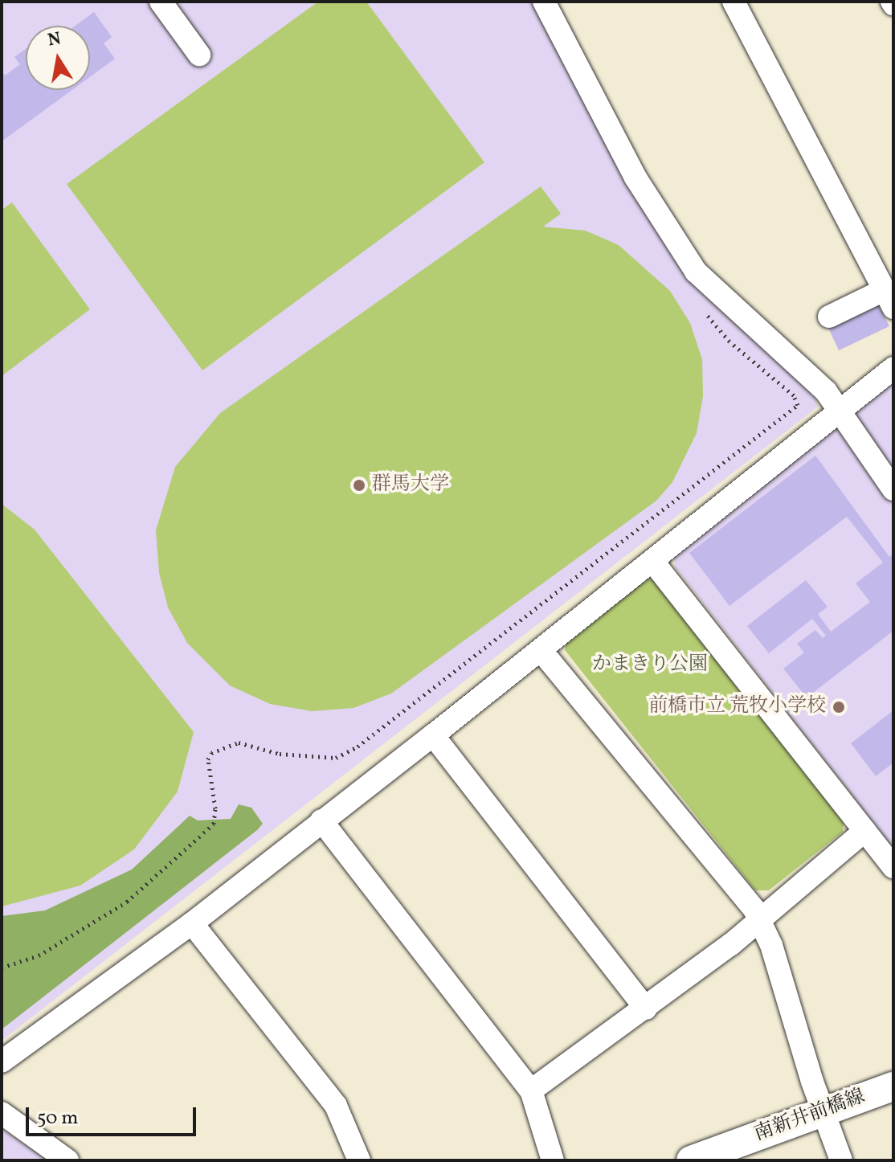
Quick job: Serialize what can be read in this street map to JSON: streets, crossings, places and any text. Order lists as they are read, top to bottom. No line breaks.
{"streets":{"main road":["南新井前橋線"]},"parks":["かまきり公園"],"places":["群馬大学","前橋市立 荒牧小学校"],"scale_bar":"50 m","north":"top"}
